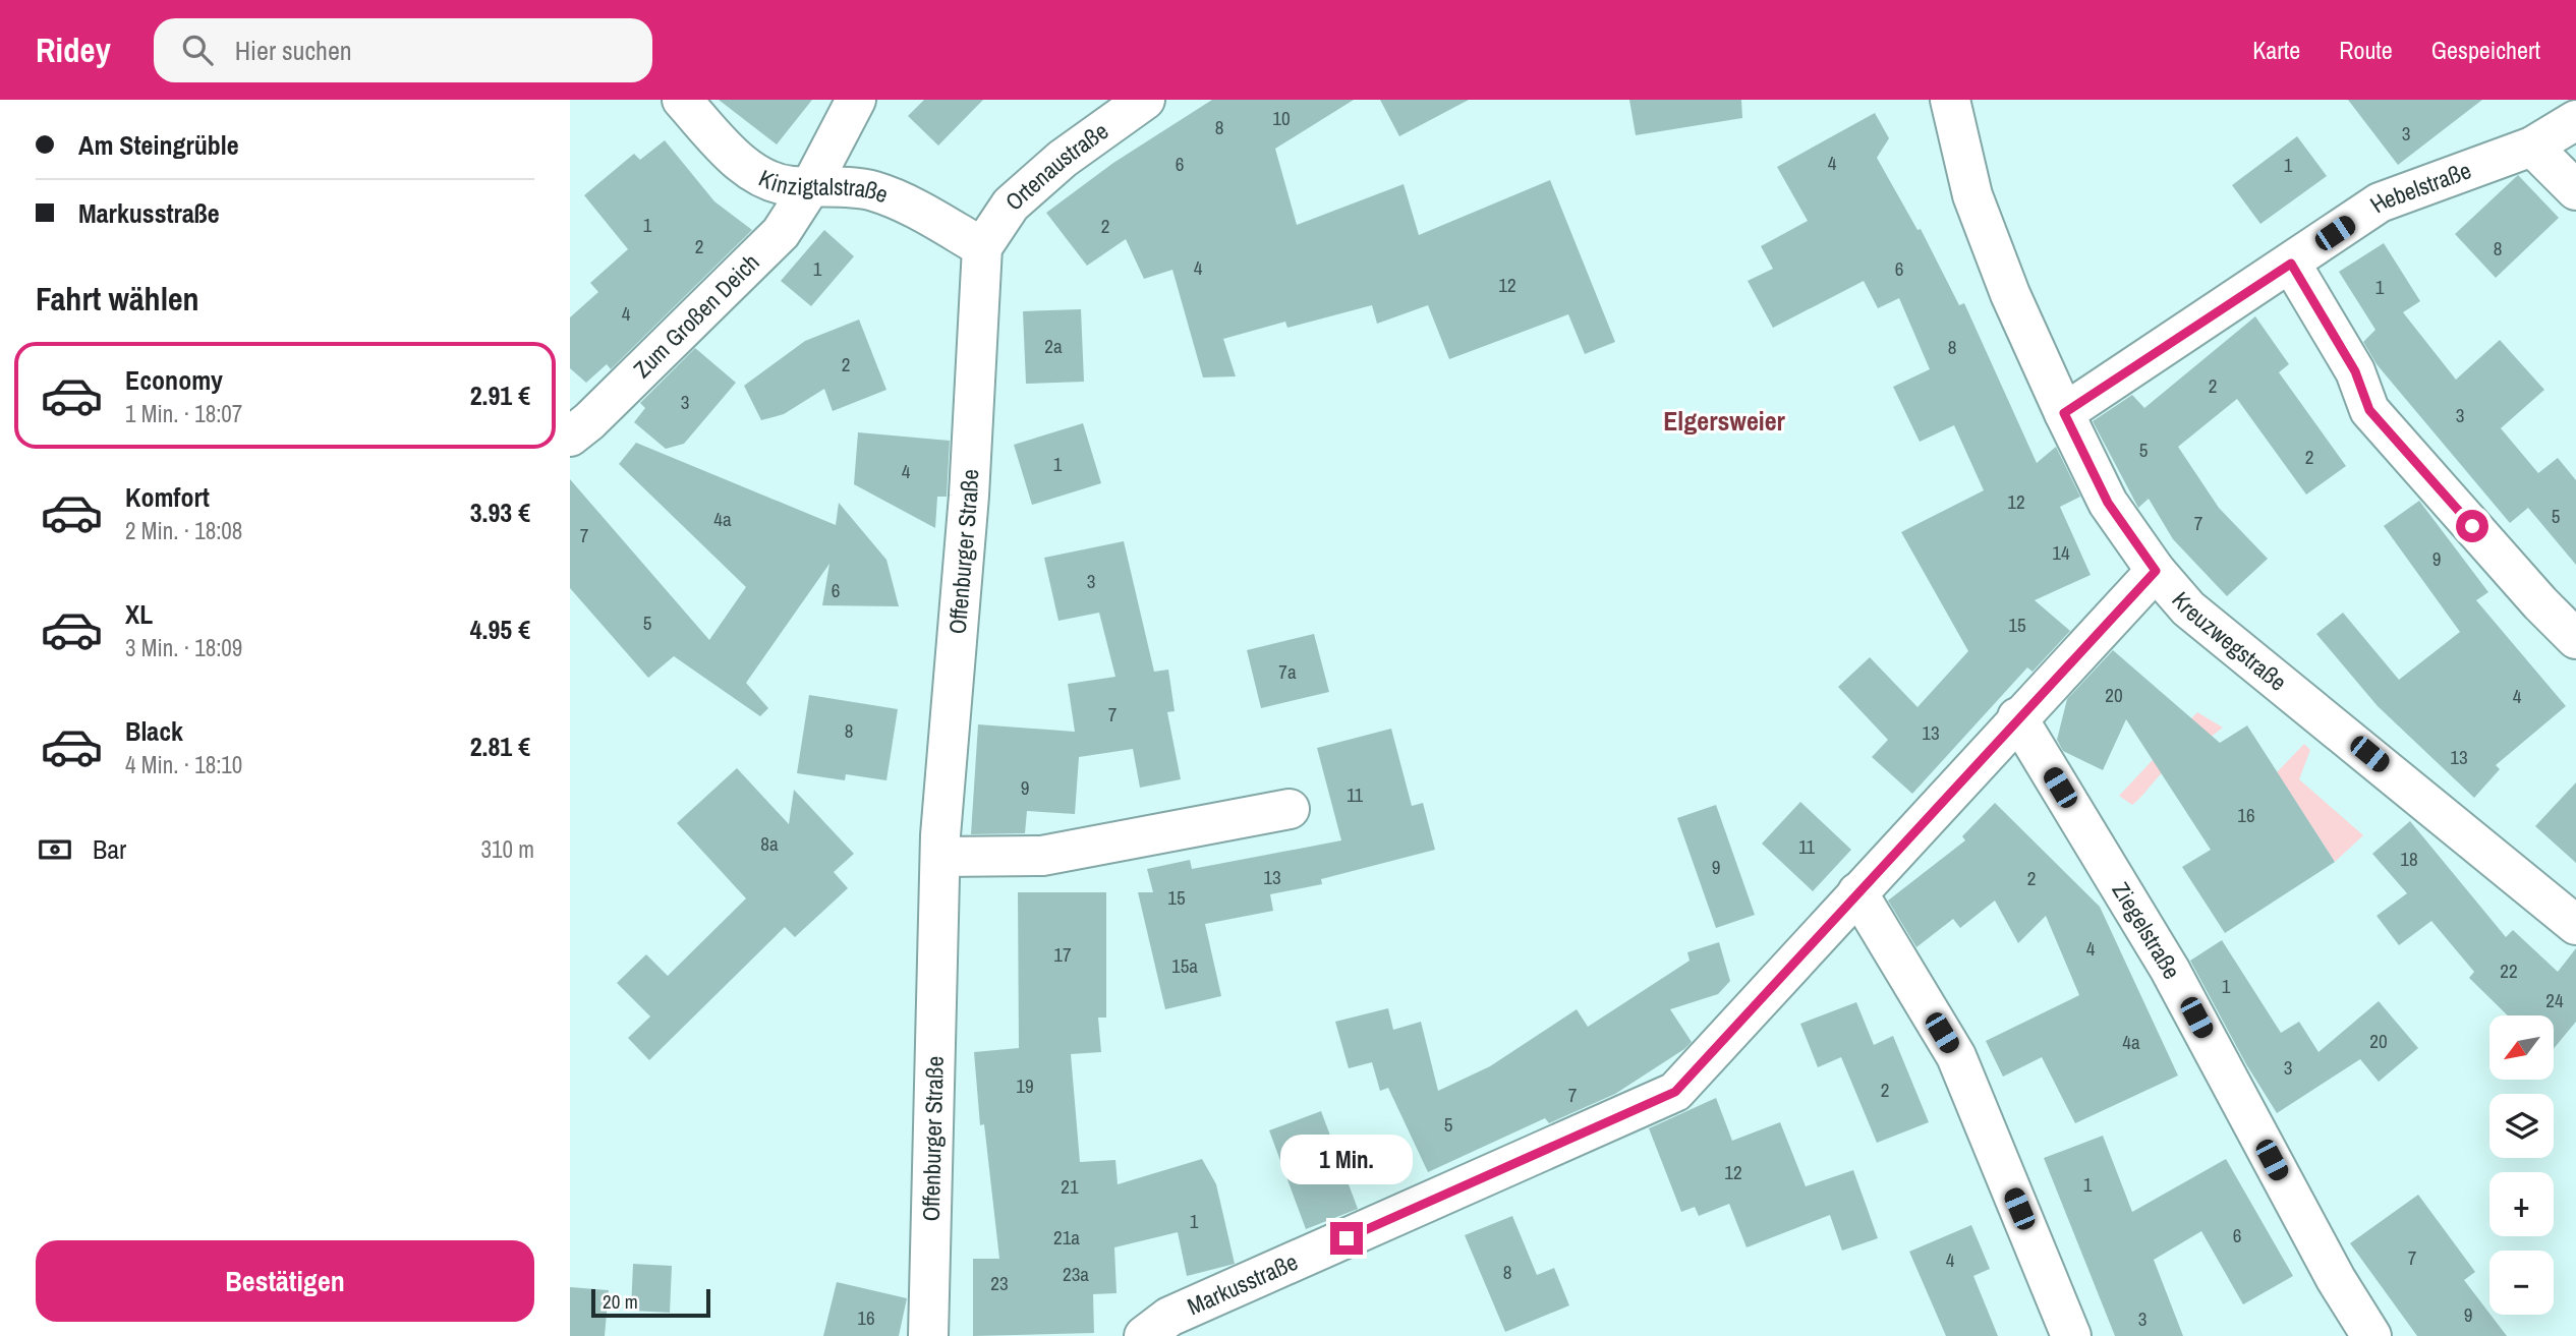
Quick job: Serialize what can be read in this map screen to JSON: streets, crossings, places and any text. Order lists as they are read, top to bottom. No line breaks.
{"streets":{"street":["Ortenaustraße","Kinzigtalstraße","Hebelstraße","Zum Großen Deich","Offenburger Straße","Kreuzwegstraße","Ziegelstraße","Markusstraße"]},"crossings":[["Ortenaustraße","Kinzigtalstraße"],["Ortenaustraße","Offenburger Straße"],["Kinzigtalstraße","Zum Großen Deich"],["Kinzigtalstraße","Offenburger Straße"],["Hebelstraße","Kreuzwegstraße"],["Kreuzwegstraße","Markusstraße"],["Ziegelstraße","Markusstraße"]],"districts":["Elgersweier"],"house_numbers":["10","8","3","4","6","1","1","2","2","8","4","1","6","12","1","4","2a","8","2","2","3","3","5","2","1","4","12","5","4a","7","7","14","9","3","6","5","15","7a","20","4","7","8","13","13","9","11","16","8a","11","18","9","13","2","15","4","17","15a","22","1","24","20","4a","3","19","2","7","5","12","1","21","1","6","21a","7","4","8","23a","23","9","16","3"],"scale_bar":"20 m","north":"bottom left","page":{"header":"Ridey","search":"Hier suchen","nav":["Karte","Route","Gespeichert"],"banner":["Am Steingrüble","Markusstraße"],"heading":"Fahrt wählen","list":[{"name":"Economy","note":"1 Min. · 18:07","value":"2.91 €"},{"name":"Komfort","note":"2 Min. · 18:08","value":"3.93 €"},{"name":"XL","note":"3 Min. · 18:09","value":"4.95 €"},{"name":"Black","note":"4 Min. · 18:10","value":"2.81 €"}],"pay":["Bar","310 m"],"map_buttons":["+","−"],"bubble":"1 Min.","buttons":"Bestätigen","scale":"20 m"}}
